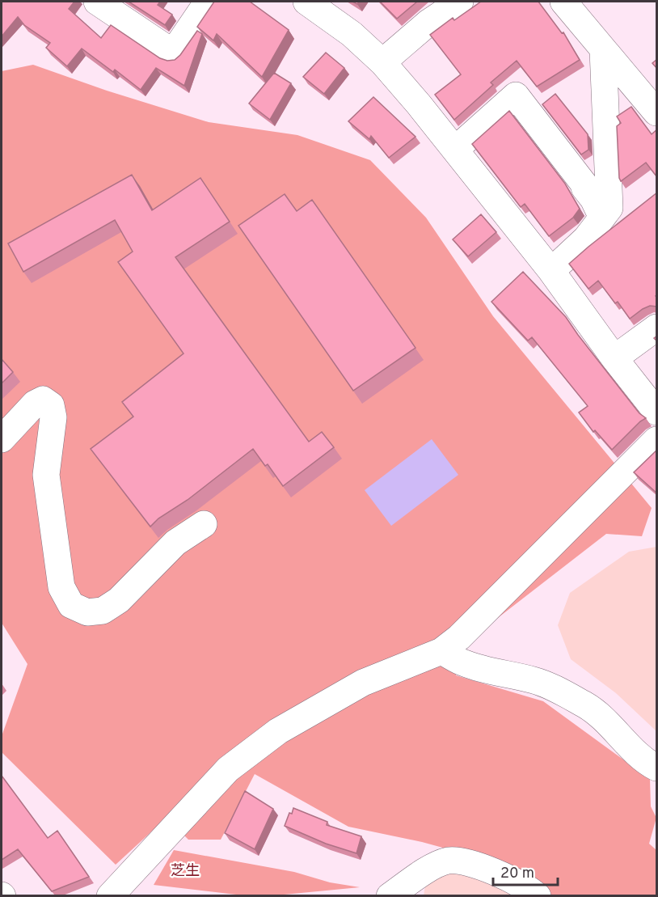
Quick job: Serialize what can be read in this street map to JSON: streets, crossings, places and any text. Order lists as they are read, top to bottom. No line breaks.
{"parks":["芝生"],"scale_bar":"20 m"}
